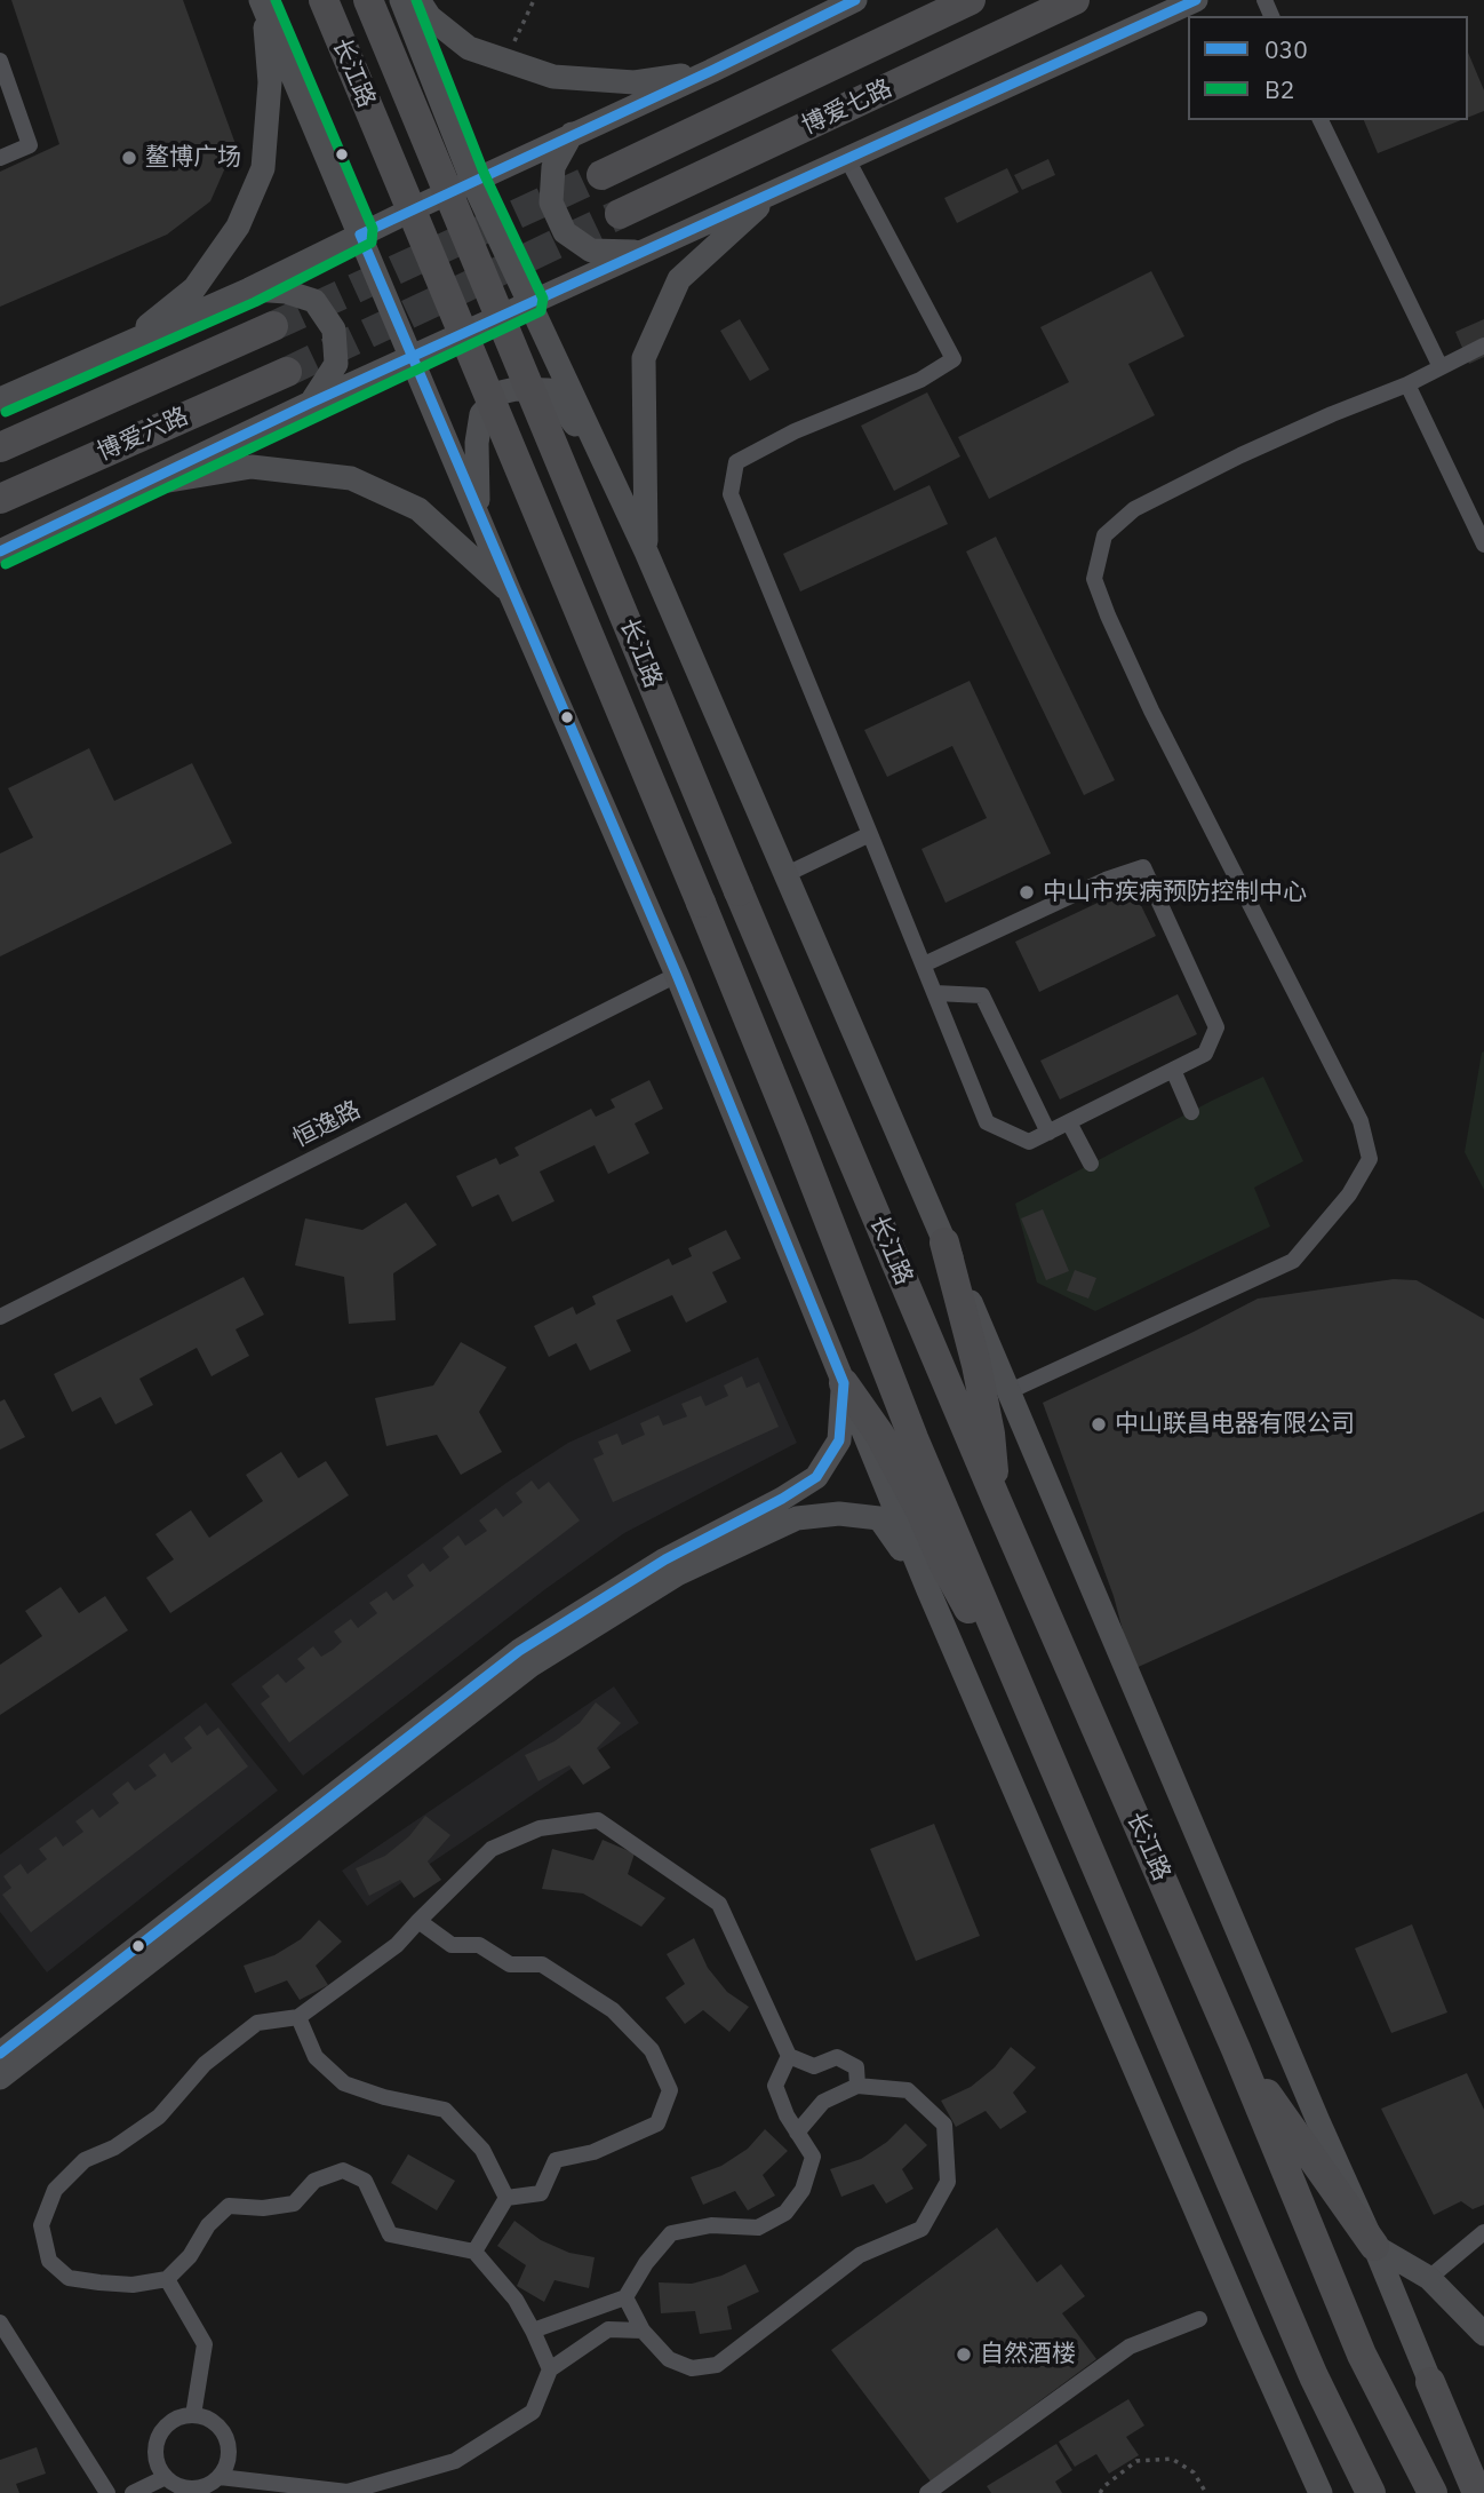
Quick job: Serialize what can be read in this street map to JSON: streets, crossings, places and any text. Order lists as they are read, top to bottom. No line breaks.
{"streets":{"highway":["长江路","博爱七路","博爱六路"],"street":["恒逸路"]},"crossings":[["长江路","博爱七路"],["博爱七路","博爱六路"]],"places":["鳌博广场","中山市疾病预防控制中心","中山联昌电器有限公司","自然酒楼"],"lines":["transit line 030","transit line B2"],"legend":["030","B2"]}
